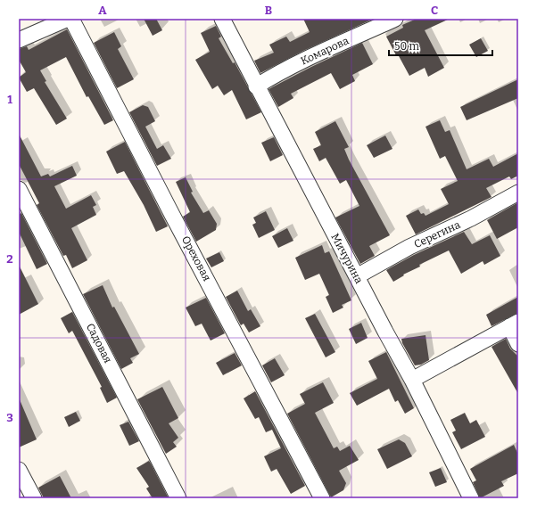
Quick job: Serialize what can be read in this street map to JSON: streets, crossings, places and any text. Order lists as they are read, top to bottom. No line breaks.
{"streets":{"street":["Комарова","Серегина","Ореховая","Мичурина","Садовая"]},"crossings":[["Комарова","Мичурина"],["Серегина","Мичурина"]],"scale_bar":"50 m","grid":{"columns":["A","B","C"],"rows":["1","2","3"]}}
